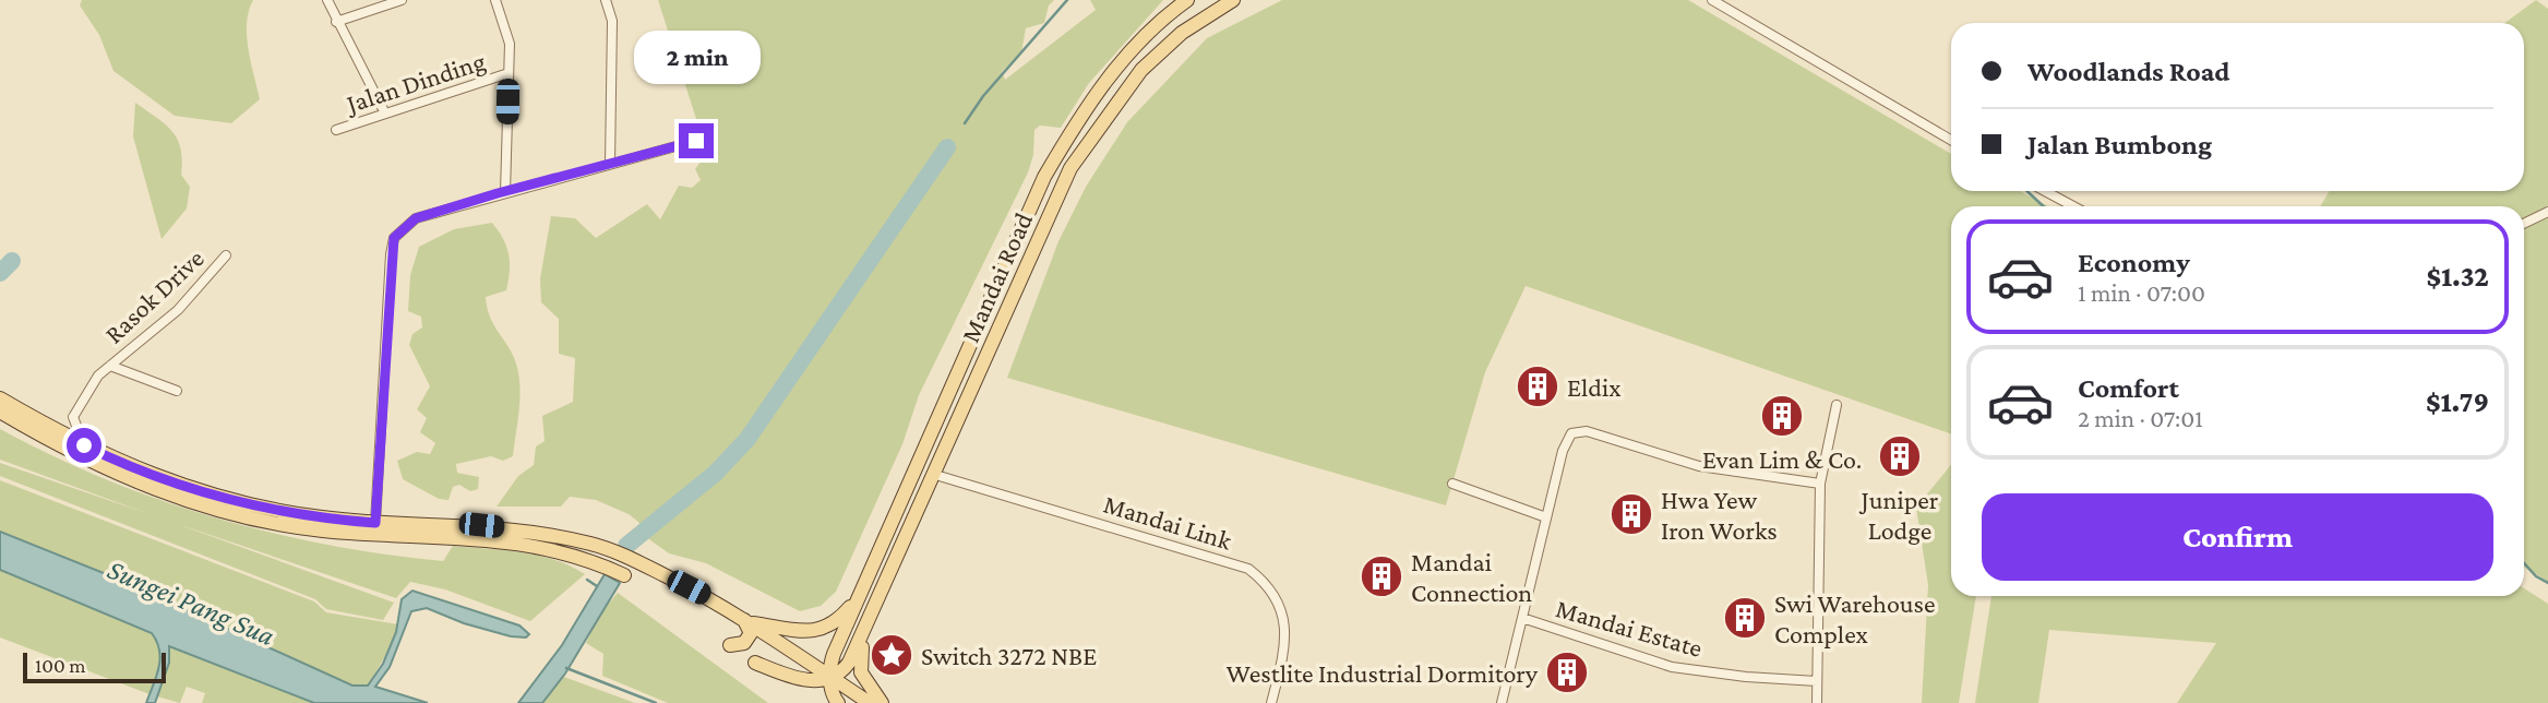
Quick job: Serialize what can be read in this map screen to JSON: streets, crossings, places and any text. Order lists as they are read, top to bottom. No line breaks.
{"streets":{"main road":["Mandai Road"],"street":["Jalan Dinding","Rasok Drive","Mandai Link","Mandai Estate"]},"crossings":[["Mandai Road","Mandai Link"]],"water":["Sungei Pang Sua"],"places":{"building":["Eldix","Evan Lim & Co.","Juniper Lodge","Hwa Yew Iron Works","Mandai Connection","Swi Warehouse Complex","Westlite Industrial Dormitory"],"place":["Switch 3272 NBE"]},"scale_bar":"100 m","page":{"banner":["Woodlands Road","Jalan Bumbong"],"bubble":"2 min","list":[{"name":"Economy","note":"1 min · 07:00","value":"$1.32"},{"name":"Comfort","note":"2 min · 07:01","value":"$1.79"}],"buttons":"Confirm","scale":"100 m"}}
